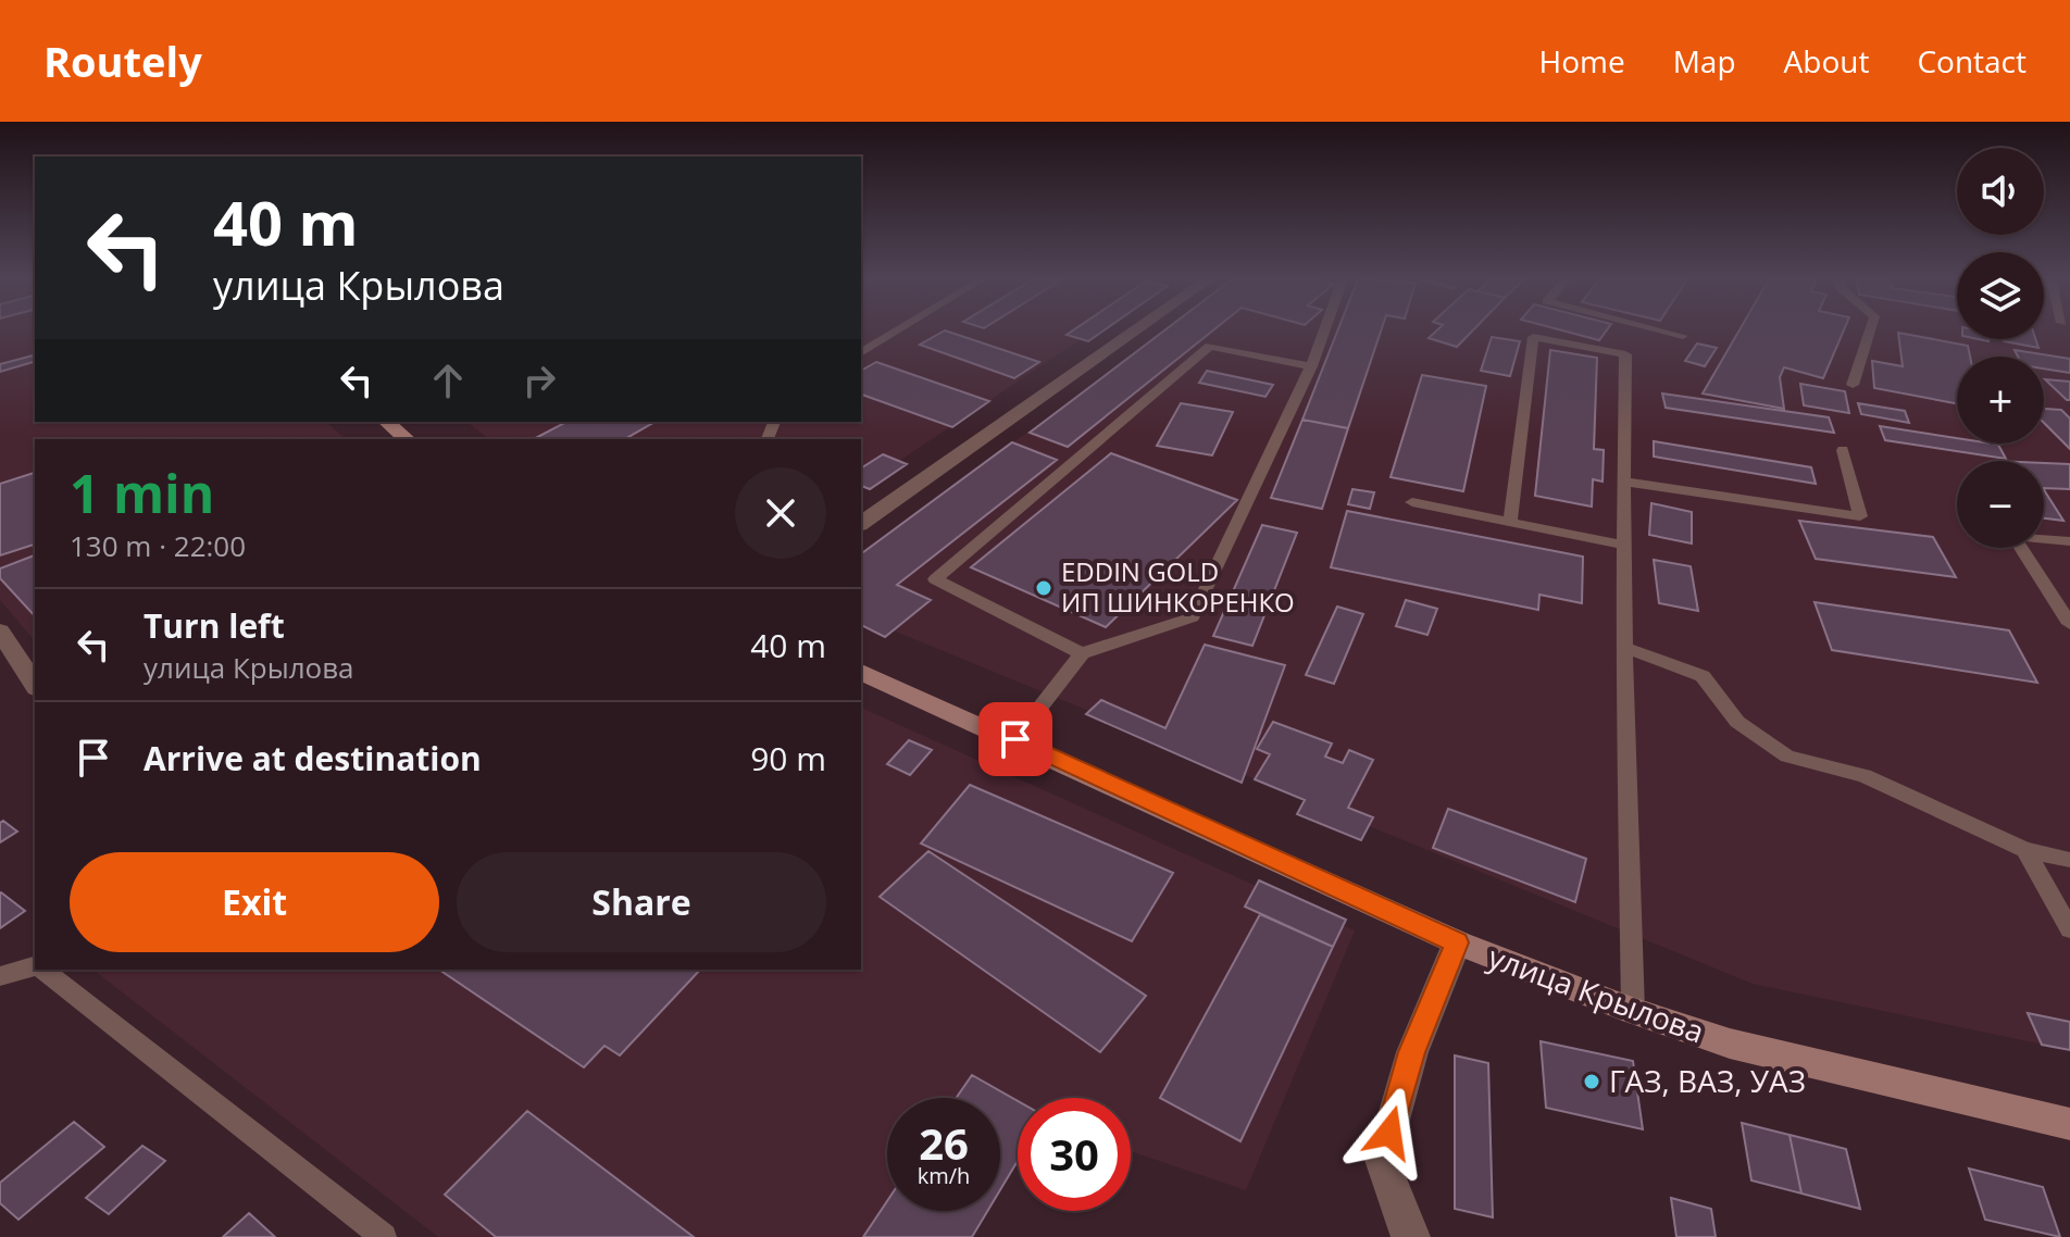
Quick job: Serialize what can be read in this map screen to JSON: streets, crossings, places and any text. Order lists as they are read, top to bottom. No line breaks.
{"streets":{"main road":["улица Крылова"]},"places":["EDDIN GOLD ИП ШИНКОРЕНКО","ГАЗ, ВАЗ, УАЗ"],"page":{"header":"Routely","nav":["Home","Map","About","Contact"],"map_buttons":["+","−"],"turn":["40 m","улица Крылова"],"heading":["1 min","130 m · 22:00"],"list":[{"name":"Turn left","note":"улица Крылова","value":"40 m"},{"name":"Arrive at destination","value":"90 m"}],"buttons":["Exit","Share"],"speed":"26 km/h","limit":"30"}}
